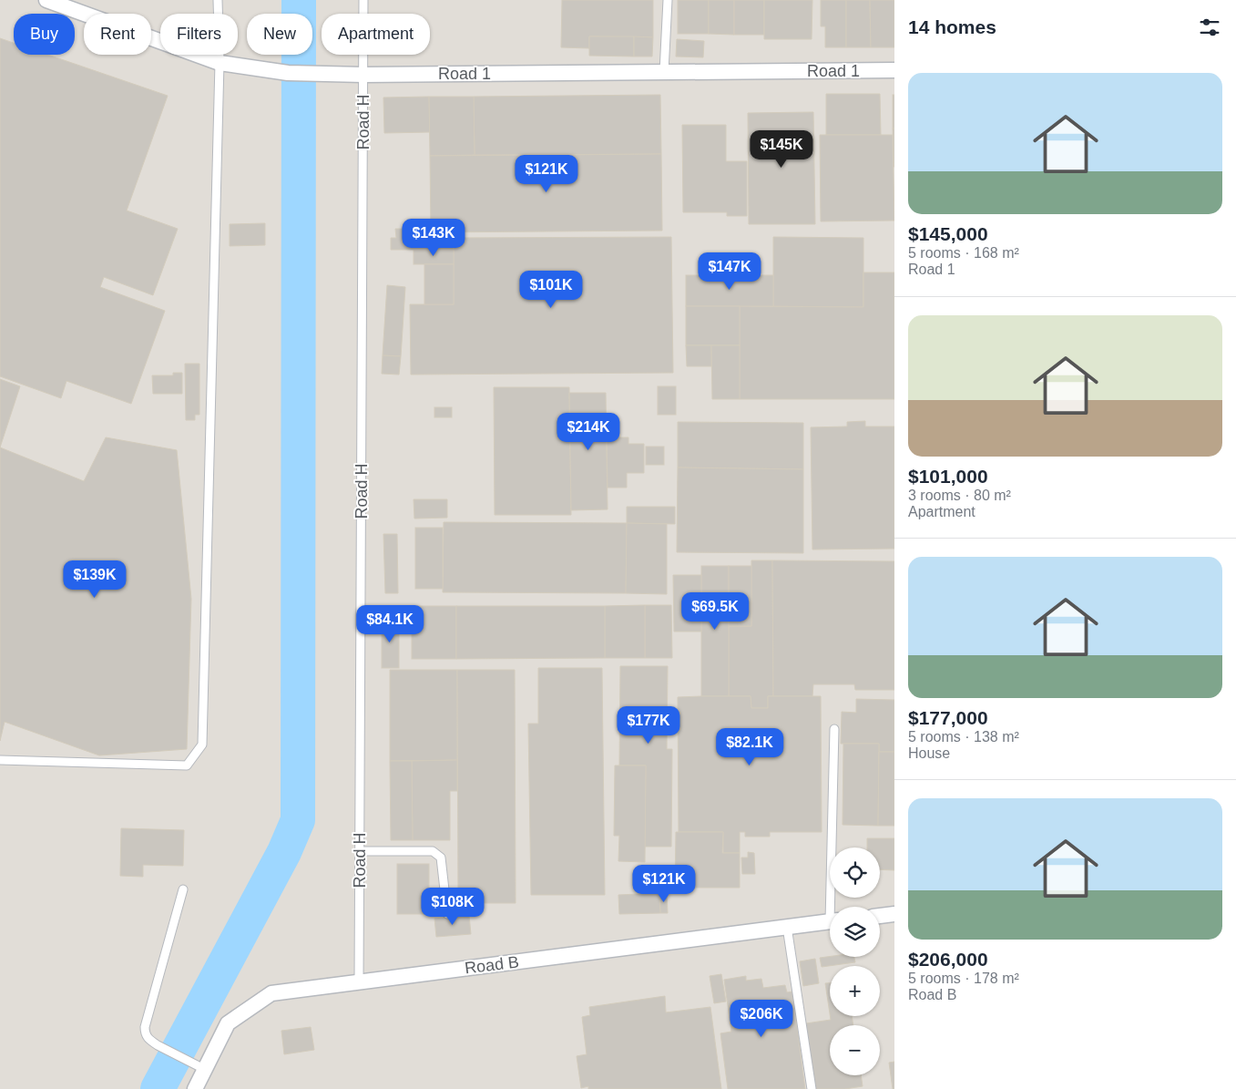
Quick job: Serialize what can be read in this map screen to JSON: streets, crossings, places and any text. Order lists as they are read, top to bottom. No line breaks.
{"streets":{"street":["Road 1","Road B"],"lane":["Road H"]},"crossings":[["Road 1","Road H"],["Road H","Road B"]],"page":{"heading":"14 homes","chip":["Buy","Rent","Filters","New","Apartment"],"list":[{"name":"$145,000","note":"5 rooms · 168 m² · Road 1"},{"name":"$101,000","note":"3 rooms · 80 m² · Apartment"},{"name":"$177,000","note":"5 rooms · 138 m² · House"},{"name":"$206,000","note":"5 rooms · 178 m² · Road B"}],"price":["$145K","$121K","$143K","$147K","$101K","$214K","$139K","$69.5K","$84.1K","$177K","$82.1K","$121K","$108K","$206K"],"map_buttons":["+","−"]}}
